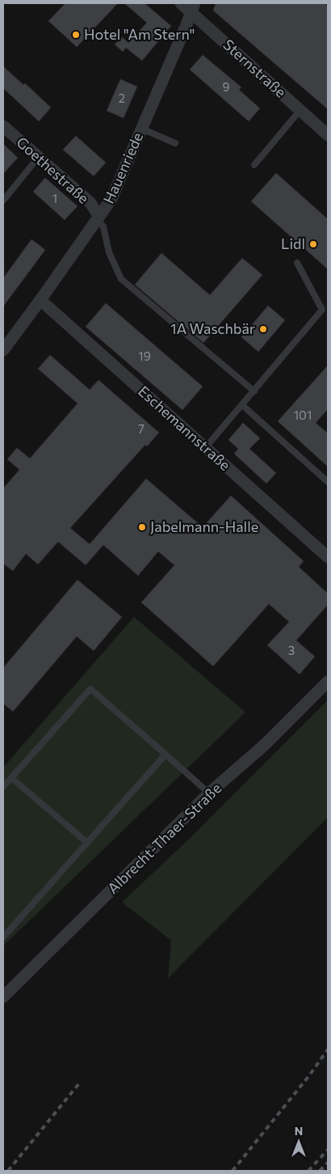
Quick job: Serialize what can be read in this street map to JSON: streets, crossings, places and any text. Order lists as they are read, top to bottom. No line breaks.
{"streets":{"street":["Sternstraße","Hauenriede","Goethestraße","Eschemannstraße","Albrecht-Thaer-Straße"]},"crossings":[["Sternstraße","Hauenriede"],["Hauenriede","Goethestraße"],["Hauenriede","Eschemannstraße"]],"places":["Hotel \"Am Stern\"","Lidl","1A Waschbär","Jabelmann-Halle"],"house_numbers":["9","2","1","19","101","7","3"],"north":"top"}
